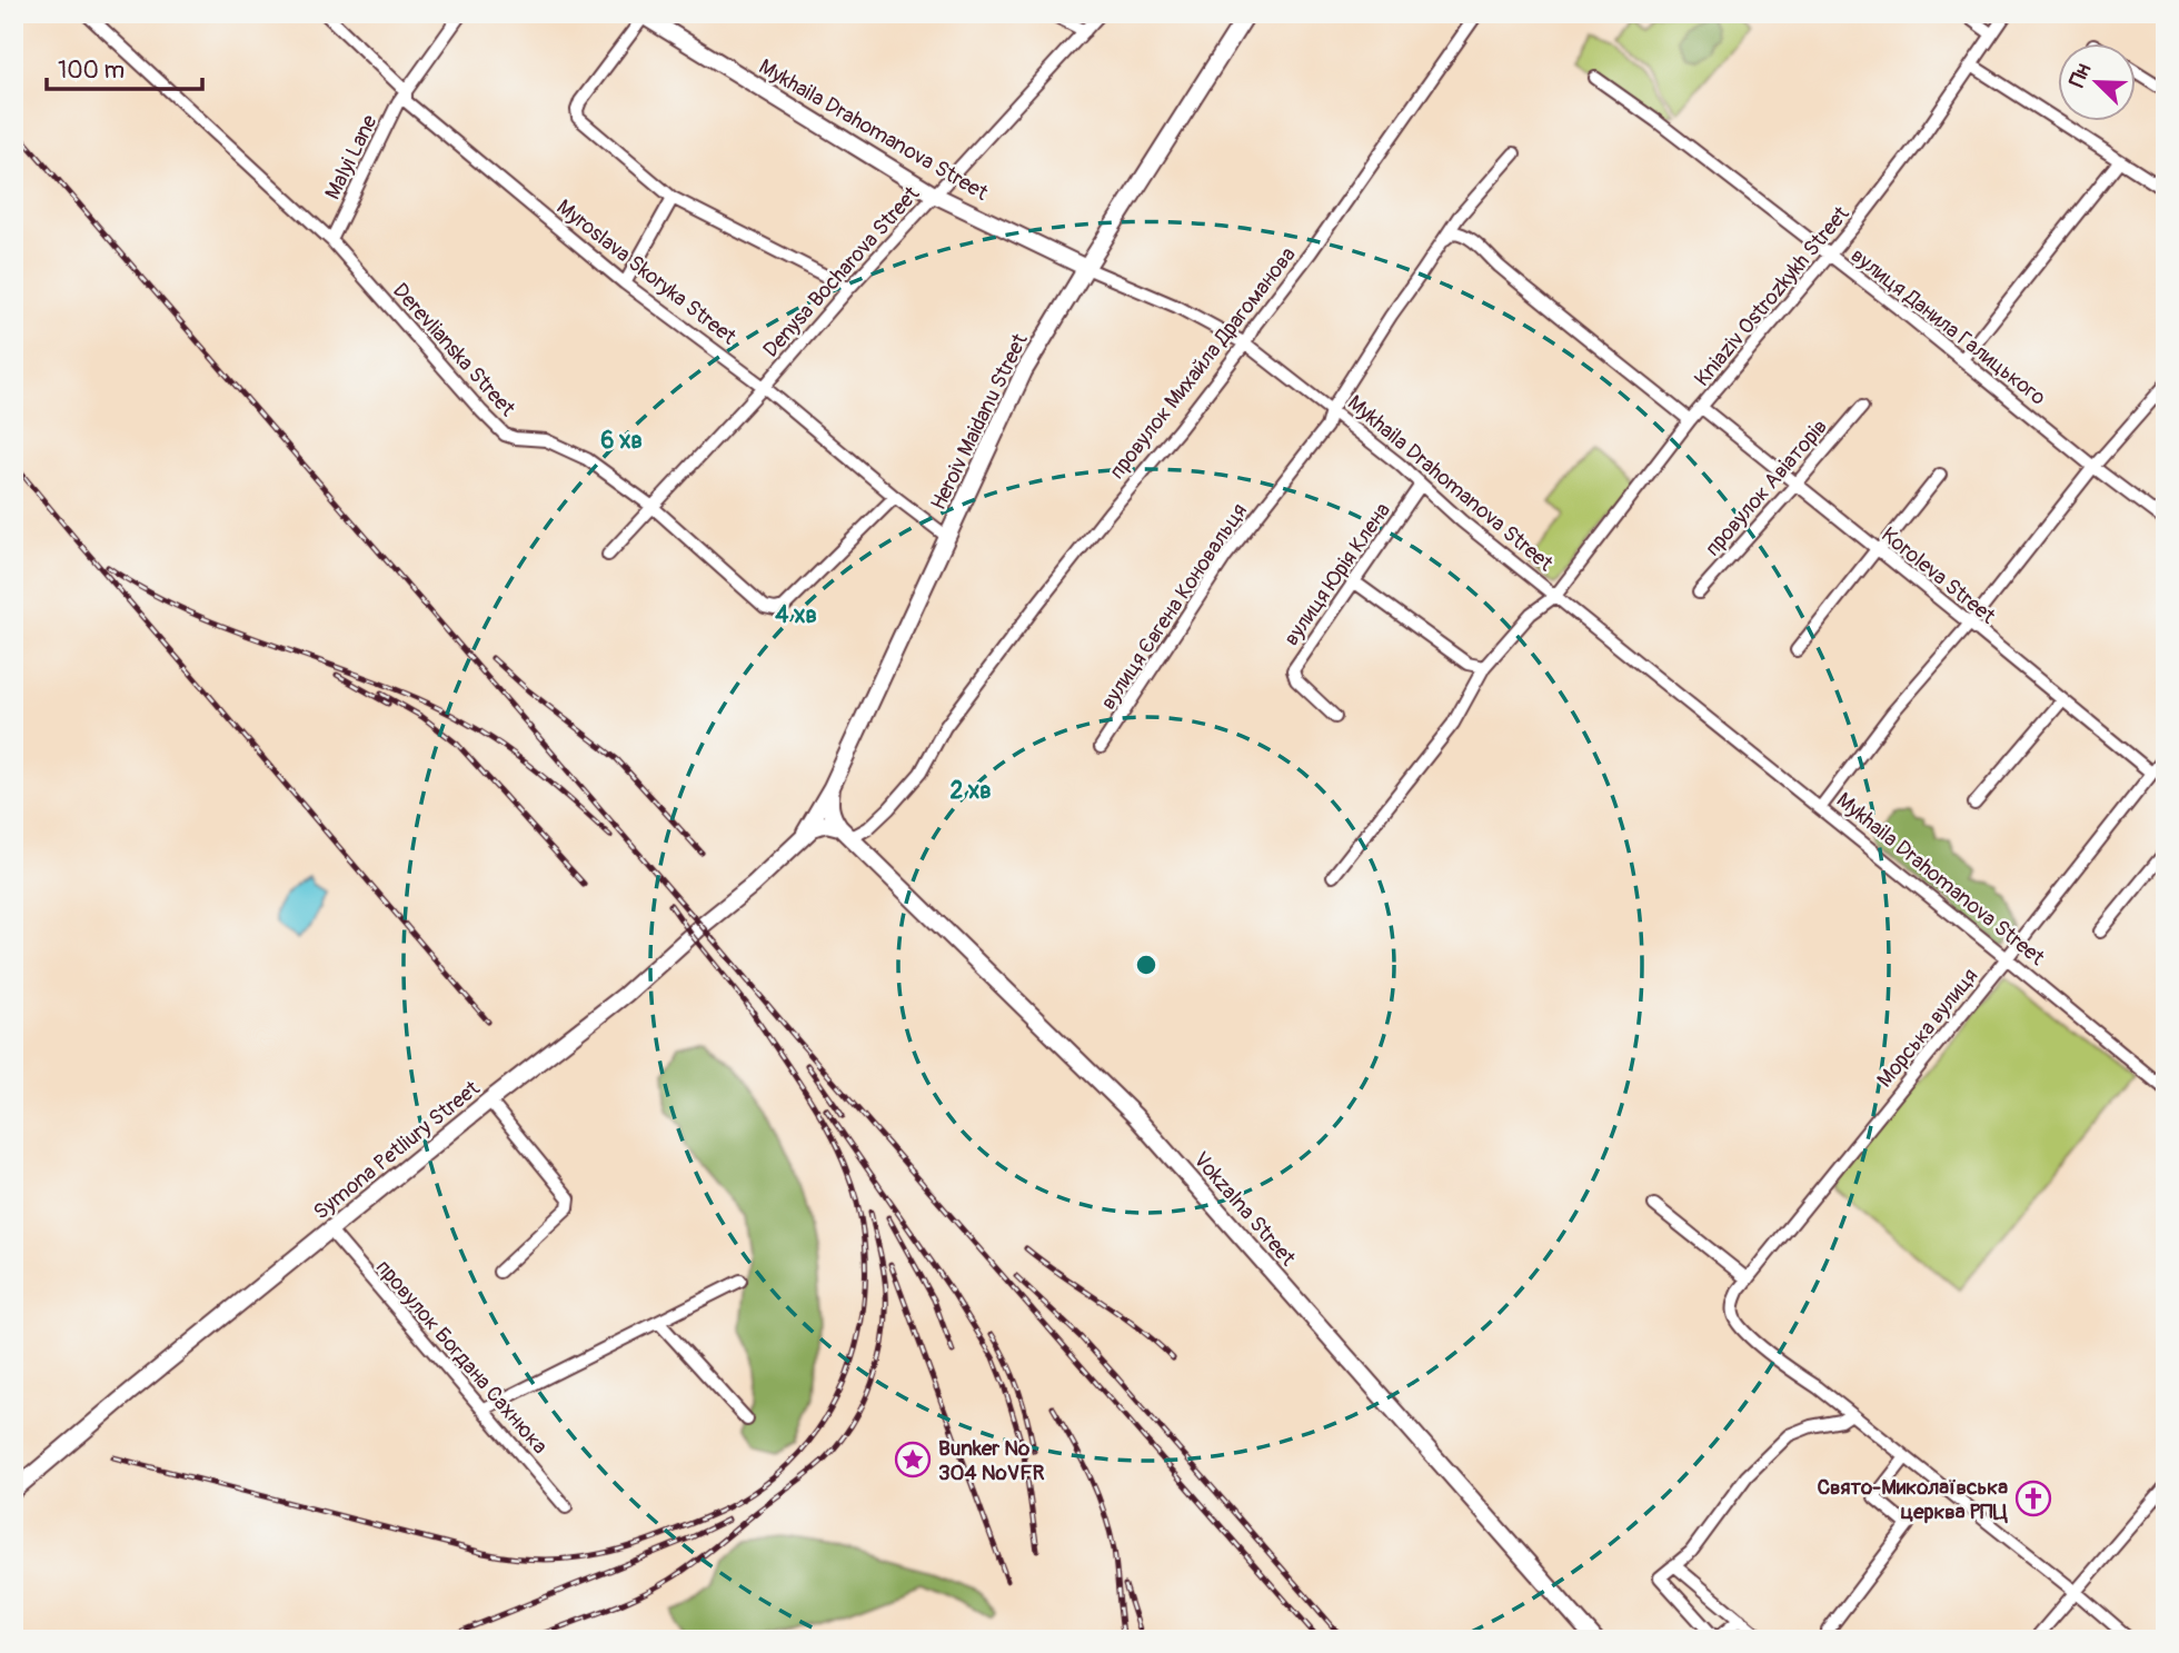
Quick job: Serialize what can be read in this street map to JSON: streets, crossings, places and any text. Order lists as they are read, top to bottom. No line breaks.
{"streets":{"street":["Mykhaila Drahomanova Street","Malyi Lane","Myroslava Skoryka Street","Denysa Bocharova Street","Kniaziv Ostrozkykh Street","вулиця Данила Галицького","Derevlianska Street","провулок Михайла Драгоманова","Heroiv Maidanu Street","провулок Авіаторів","вулиця Юрія Клена","Koroleva Street","вулиця Євгена Коновальця","Морська вулиця","Symona Petliury Street","Vokzalna Street","провулок Богдана Сахнюка"]},"crossings":[["Mykhaila Drahomanova Street","Denysa Bocharova Street"],["Mykhaila Drahomanova Street","Kniaziv Ostrozkykh Street"],["Mykhaila Drahomanova Street","провулок Михайла Драгоманова"],["Mykhaila Drahomanova Street","Heroiv Maidanu Street"],["Mykhaila Drahomanova Street","вулиця Юрія Клена"],["Mykhaila Drahomanova Street","вулиця Євгена Коновальця"],["Mykhaila Drahomanova Street","Морська вулиця"],["Malyi Lane","Myroslava Skoryka Street"],["Malyi Lane","Derevlianska Street"],["Myroslava Skoryka Street","Denysa Bocharova Street"],["Myroslava Skoryka Street","Derevlianska Street"],["Myroslava Skoryka Street","Heroiv Maidanu Street"],["Denysa Bocharova Street","Derevlianska Street"],["Kniaziv Ostrozkykh Street","вулиця Данила Галицького"],["Kniaziv Ostrozkykh Street","Koroleva Street"],["провулок Михайла Драгоманова","Vokzalna Street"],["Heroiv Maidanu Street","Symona Petliury Street"],["провулок Авіаторів","Koroleva Street"],["Koroleva Street","Морська вулиця"],["Symona Petliury Street","провулок Богдана Сахнюка"]],"places":{"place":["Bunker No 304 NoVFR"],"church":["Свято-Миколаївська церква РПЦ"]},"scale_bar":"100 m","north":"top left","rings":["6 хв","4 хв","2 хв"]}
